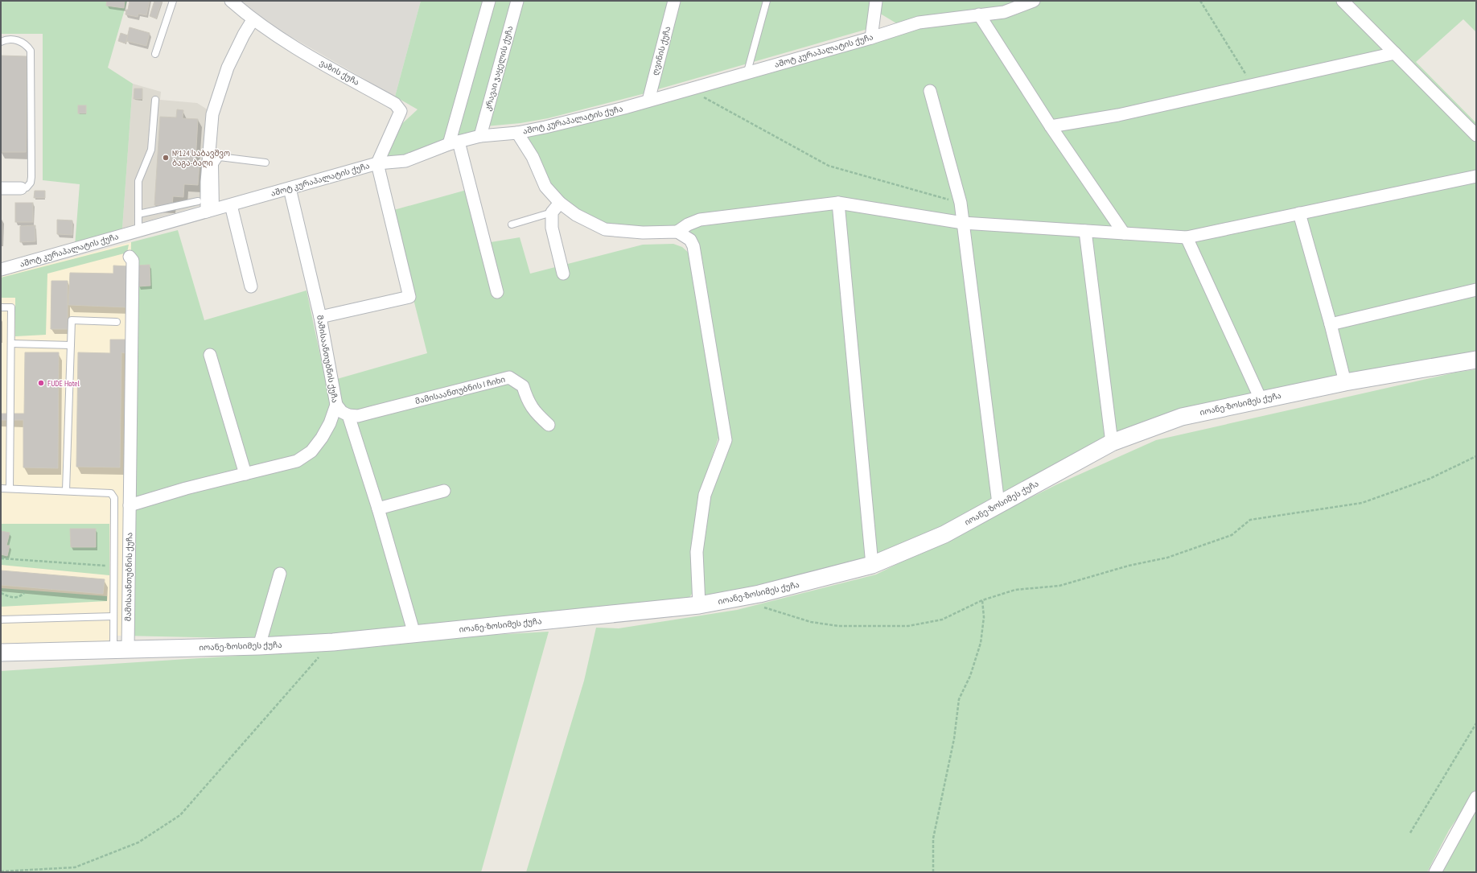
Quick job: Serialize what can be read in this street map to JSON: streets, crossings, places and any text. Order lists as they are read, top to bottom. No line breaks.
{"streets":{"street":["ღვინის ქუჩა","აშოტ კურაპალატის ქუჩა","კრავაი ჯაყელის ქუჩა","ვაზის ქუჩა","მამისაანთუბნის ქუჩა","მამისაანთუბნის I ჩიხი","იოანე-ზოსიმეს ქუჩა"]},"crossings":[["ღვინის ქუჩა","აშოტ კურაპალატის ქუჩა"],["აშოტ კურაპალატის ქუჩა","კრავაი ჯაყელის ქუჩა"],["აშოტ კურაპალატის ქუჩა","ვაზის ქუჩა"],["აშოტ კურაპალატის ქუჩა","მამისაანთუბნის ქუჩა"],["მამისაანთუბნის ქუჩა","იოანე-ზოსიმეს ქუჩა"]],"places":["№124 საბავშვო ბაგა-ბაღი","FUDE Hotel"]}
